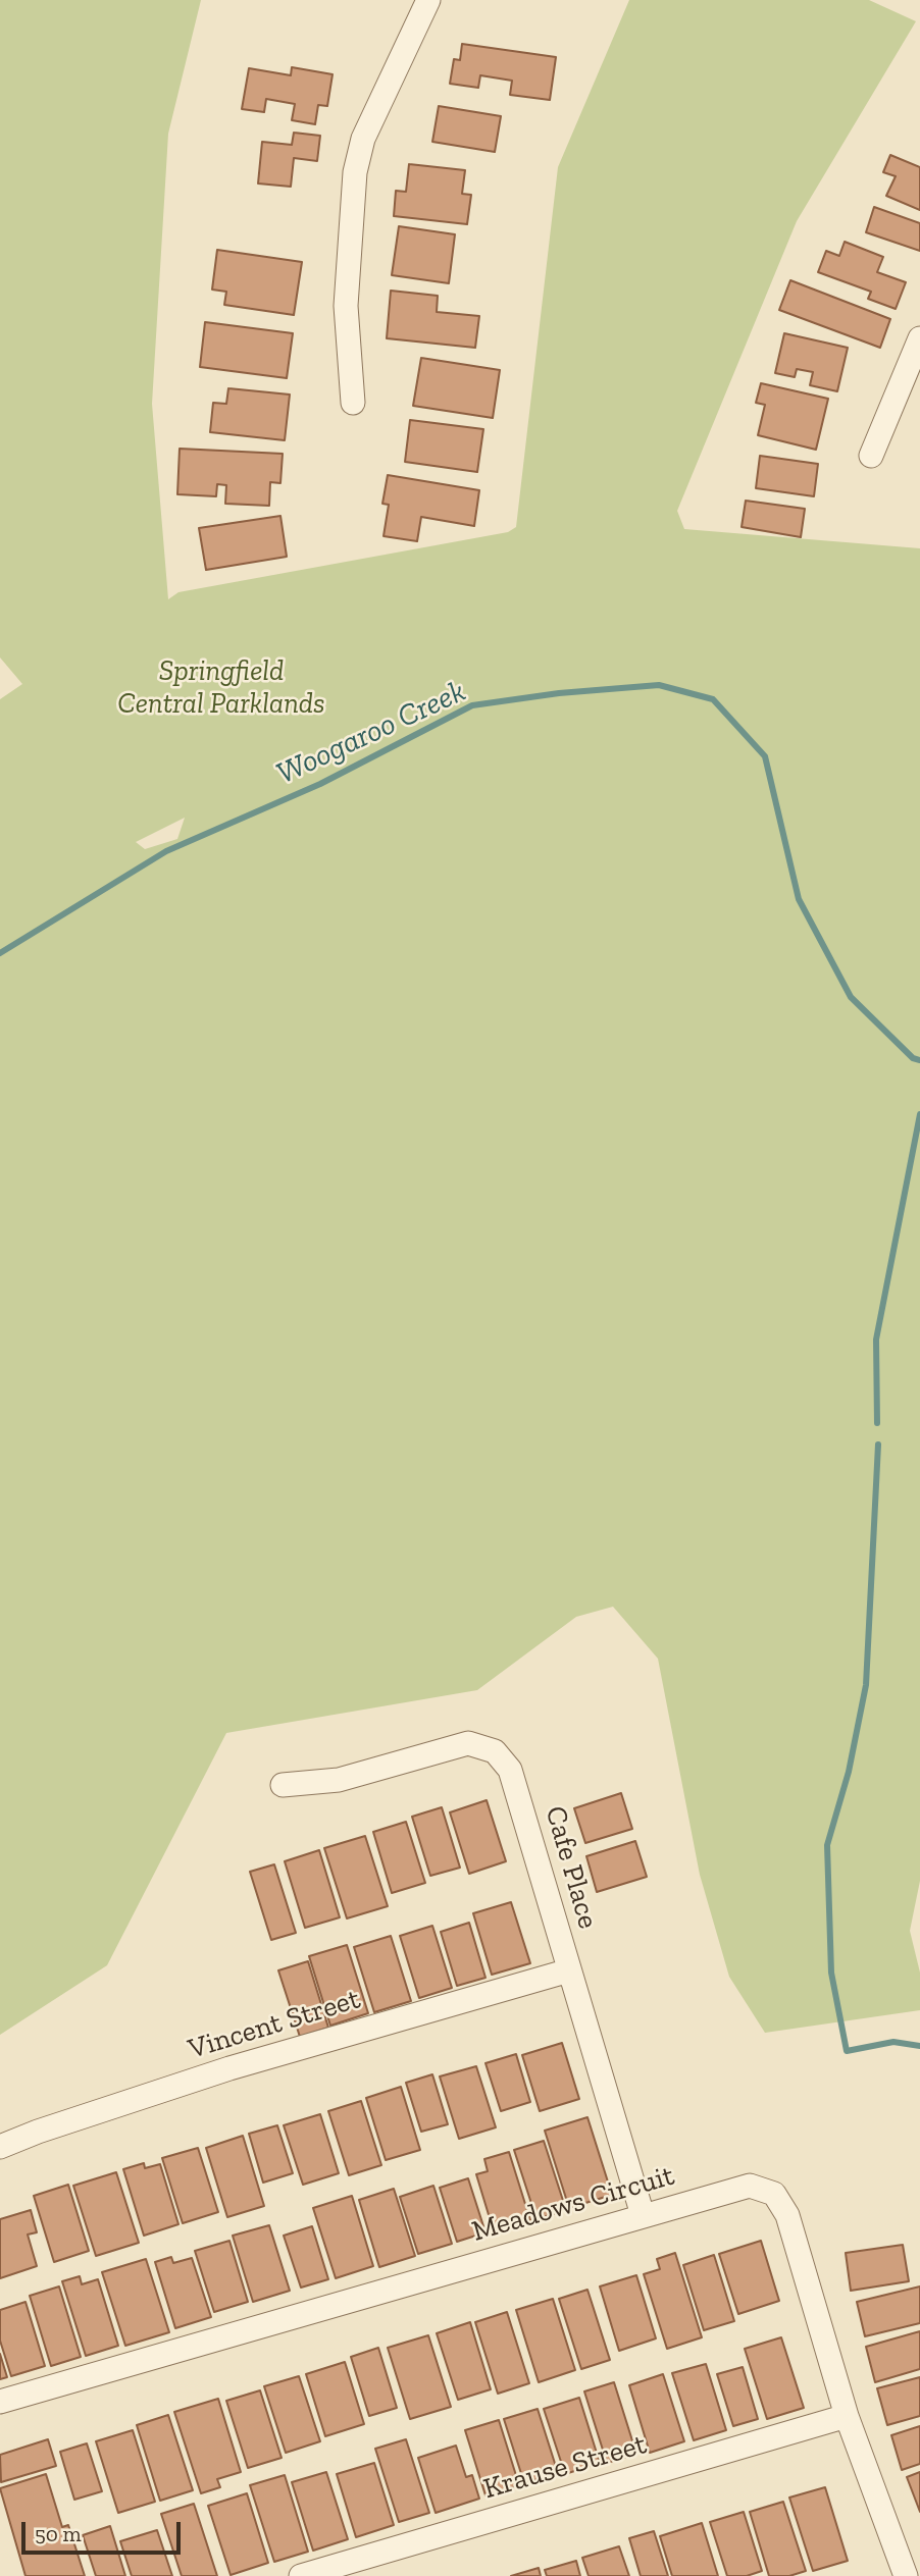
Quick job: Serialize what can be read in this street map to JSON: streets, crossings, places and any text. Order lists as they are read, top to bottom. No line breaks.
{"streets":{"street":["Cafe Place","Vincent Street","Meadows Circuit","Krause Street"]},"crossings":[["Cafe Place","Vincent Street"],["Cafe Place","Meadows Circuit"],["Meadows Circuit","Krause Street"]],"water":["Woogaroo Creek"],"parks":["Springfield Central Parklands"],"scale_bar":"50 m"}
